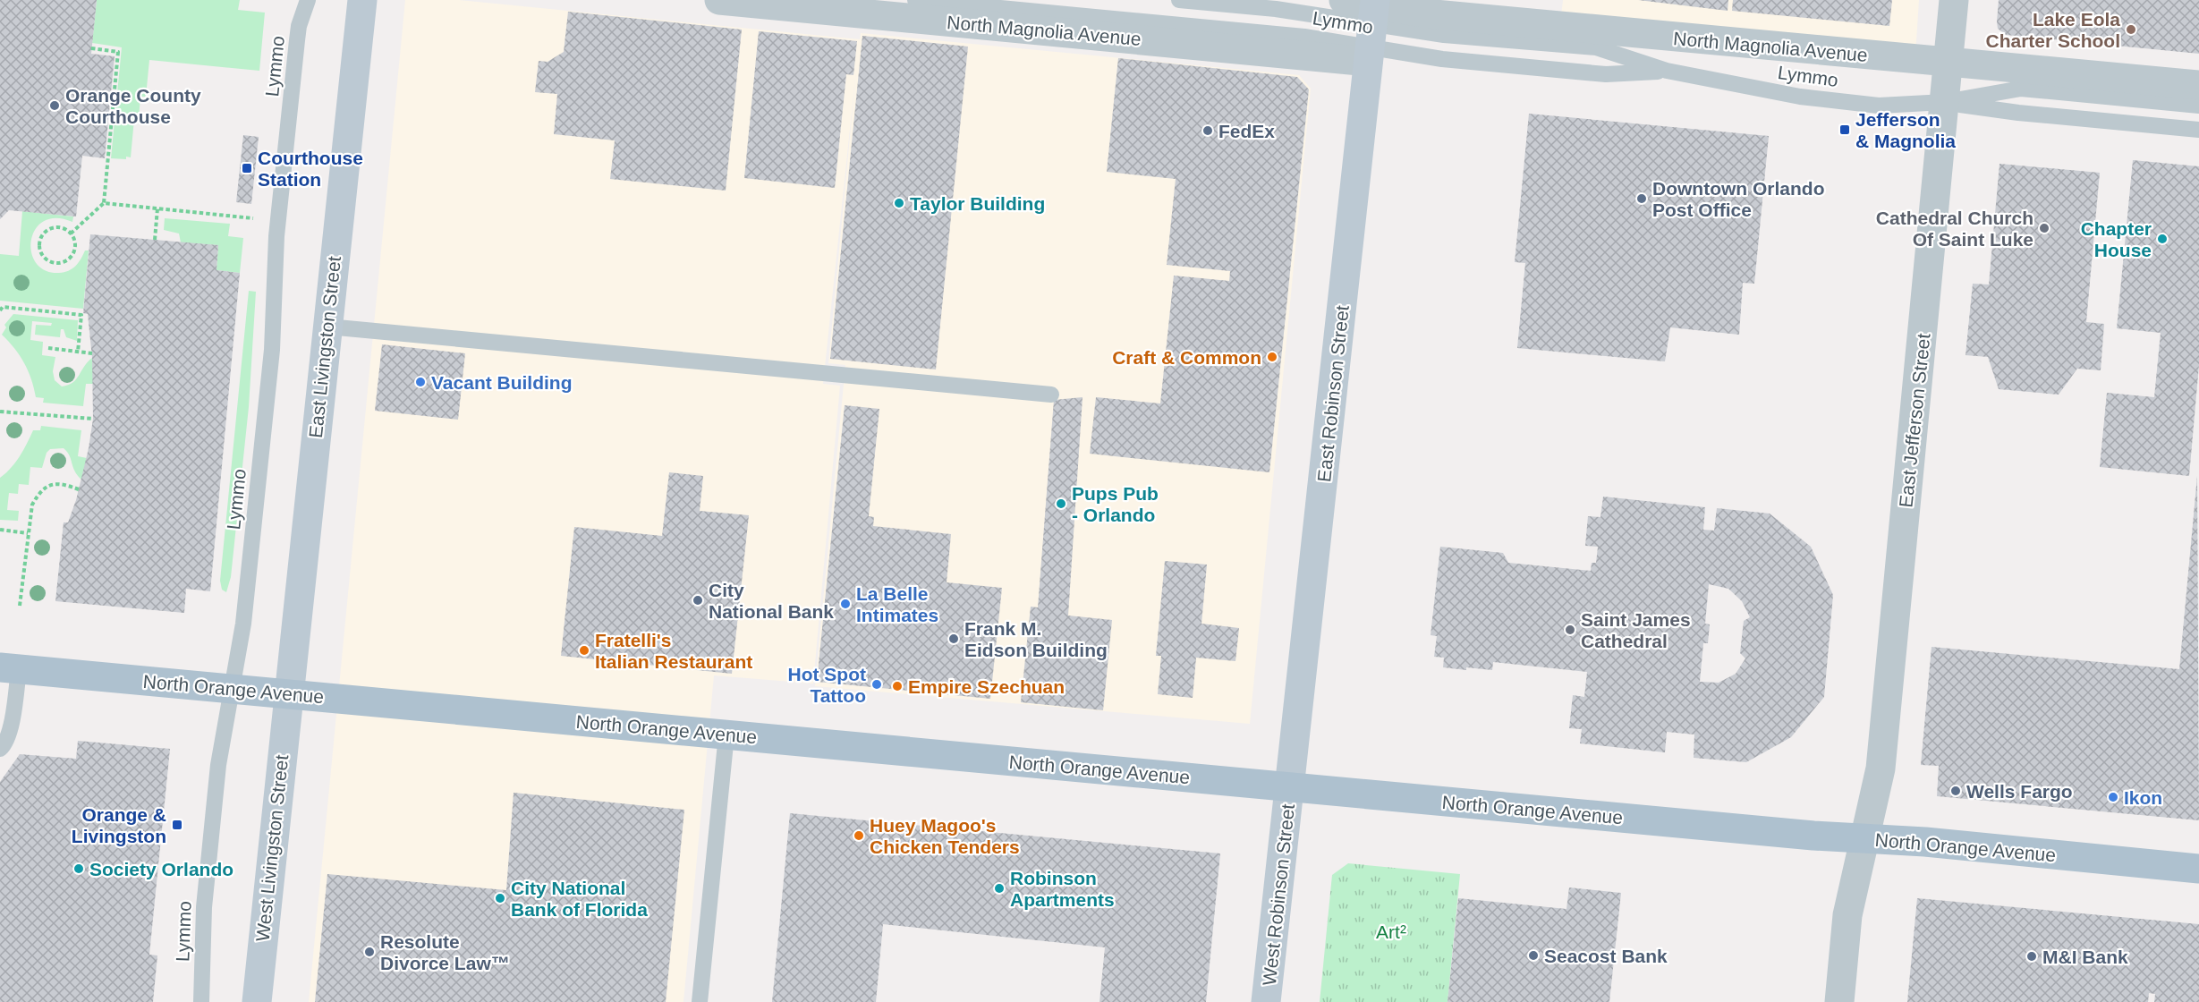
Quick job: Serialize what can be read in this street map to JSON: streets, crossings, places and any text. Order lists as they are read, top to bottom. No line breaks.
{"streets":{"main road":["North Orange Avenue"],"street":["North Magnolia Avenue","East Livingston Street","East Robinson Street","East Jefferson Street","West Livingston Street","West Robinson Street"],"lane":["Lymmo"]},"crossings":[["Lymmo","North Magnolia Avenue"],["Lymmo","East Robinson Street"],["Lymmo","East Jefferson Street"],["Lymmo","North Orange Avenue"],["North Magnolia Avenue","East Robinson Street"],["North Magnolia Avenue","East Jefferson Street"],["East Livingston Street","North Orange Avenue"],["East Livingston Street","West Livingston Street"],["East Robinson Street","North Orange Avenue"],["East Robinson Street","West Robinson Street"],["East Jefferson Street","North Orange Avenue"],["North Orange Avenue","West Livingston Street"],["North Orange Avenue","West Robinson Street"]],"parks":["Art²"],"places":{"other":["Lake Eola Charter School","Orange County Courthouse","FedEx","Downtown Orlando Post Office","Taylor Building","Cathedral Church Of Saint Luke","Chapter House","Craft & Common","Vacant Building","Pups Pub - Orlando","City National Bank","La Belle Intimates","Saint James Cathedral","Frank M. Eidson Building","Fratelli's Italian Restaurant","Hot Spot Tattoo","Empire Szechuan","Wells Fargo","Ikon","Huey Magoo's Chicken Tenders","Society Orlando","Robinson Apartments","City National Bank of Florida","Resolute Divorce Law™","Seacost Bank","M&I Bank"],"transit":["Jefferson & Magnolia","Courthouse Station","Orange & Livingston"]}}
